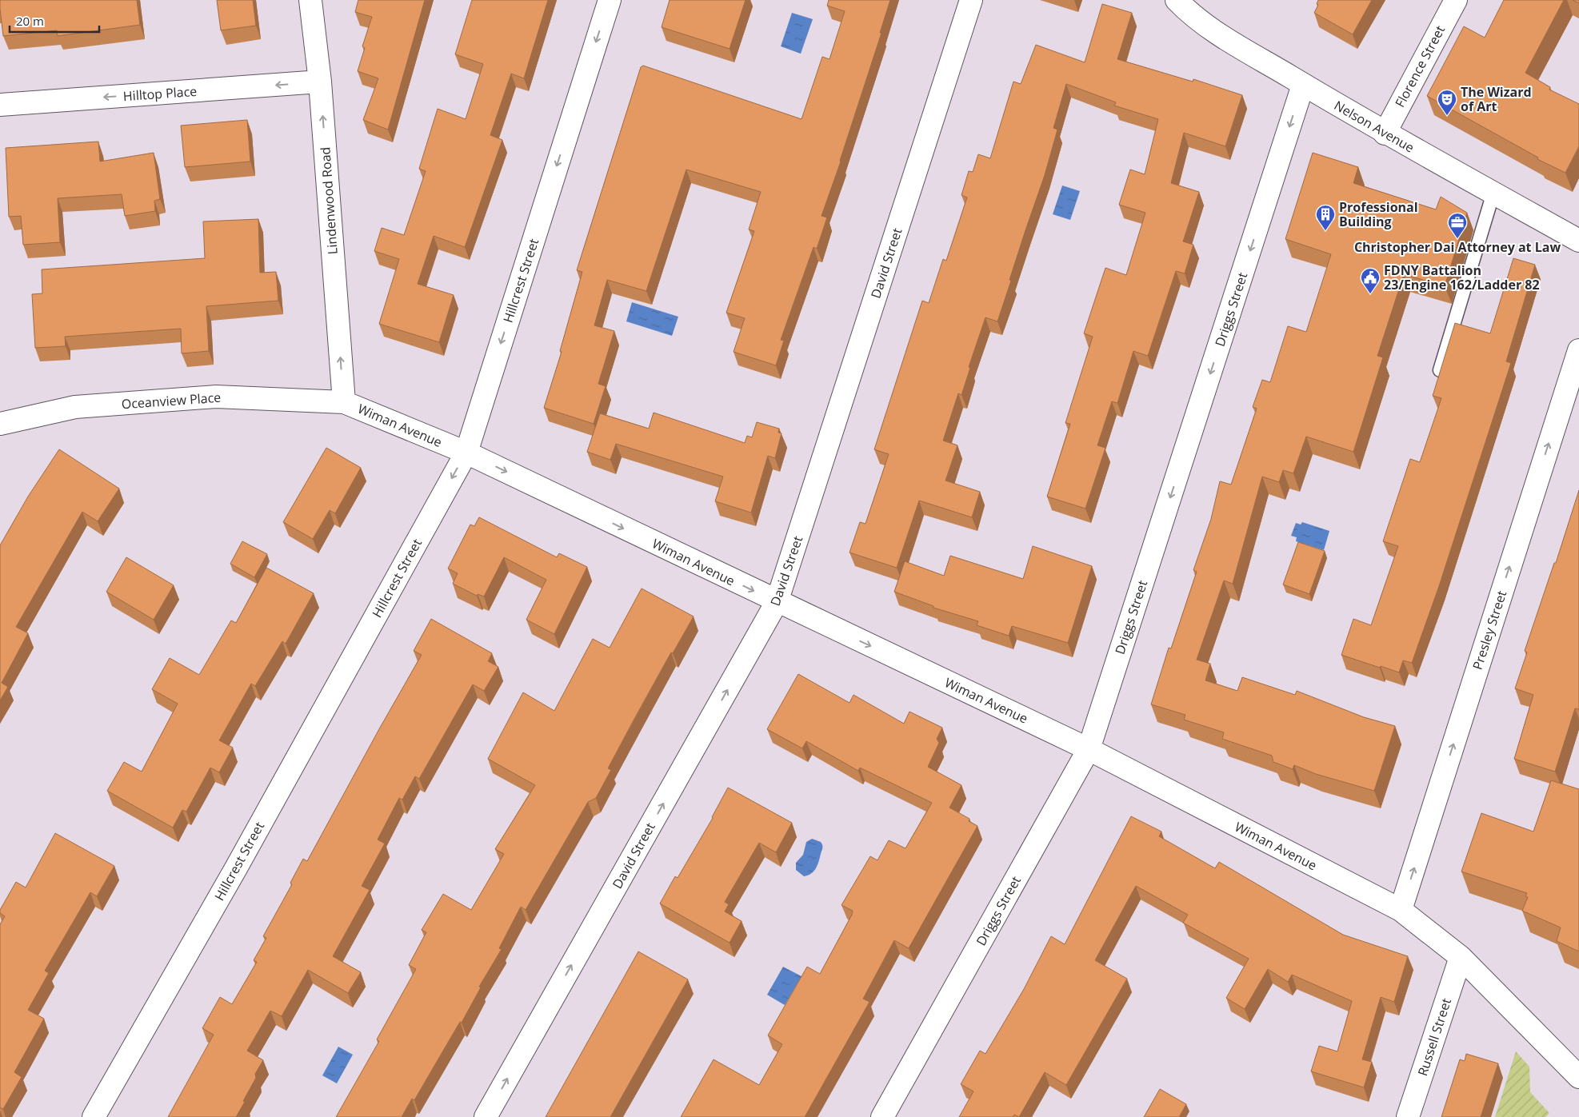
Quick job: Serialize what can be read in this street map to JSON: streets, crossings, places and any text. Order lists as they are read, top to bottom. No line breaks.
{"streets":{"street":["Florence Street","Hilltop Place","Nelson Avenue","Lindenwood Road","David Street","Hillcrest Street","Driggs Street","Oceanview Place","Wiman Avenue","Presley Street","Russell Street"]},"crossings":[["Florence Street","Nelson Avenue"],["Hilltop Place","Lindenwood Road"],["Nelson Avenue","Driggs Street"],["Lindenwood Road","Oceanview Place"],["Lindenwood Road","Wiman Avenue"],["David Street","Wiman Avenue"],["Hillcrest Street","Wiman Avenue"],["Driggs Street","Wiman Avenue"],["Oceanview Place","Wiman Avenue"],["Wiman Avenue","Presley Street"],["Wiman Avenue","Russell Street"]],"one_way":["Hilltop Place","Lindenwood Road","David Street","Hillcrest Street","Driggs Street","Wiman Avenue","Presley Street"],"places":{"theatre":["The Wizard of Art"],"building":["Professional Building"],"office":["Christopher Dai Attorney at Law"],"public building":["FDNY Battalion 23/Engine 162/Ladder 82"]},"scale_bar":"20 m"}
